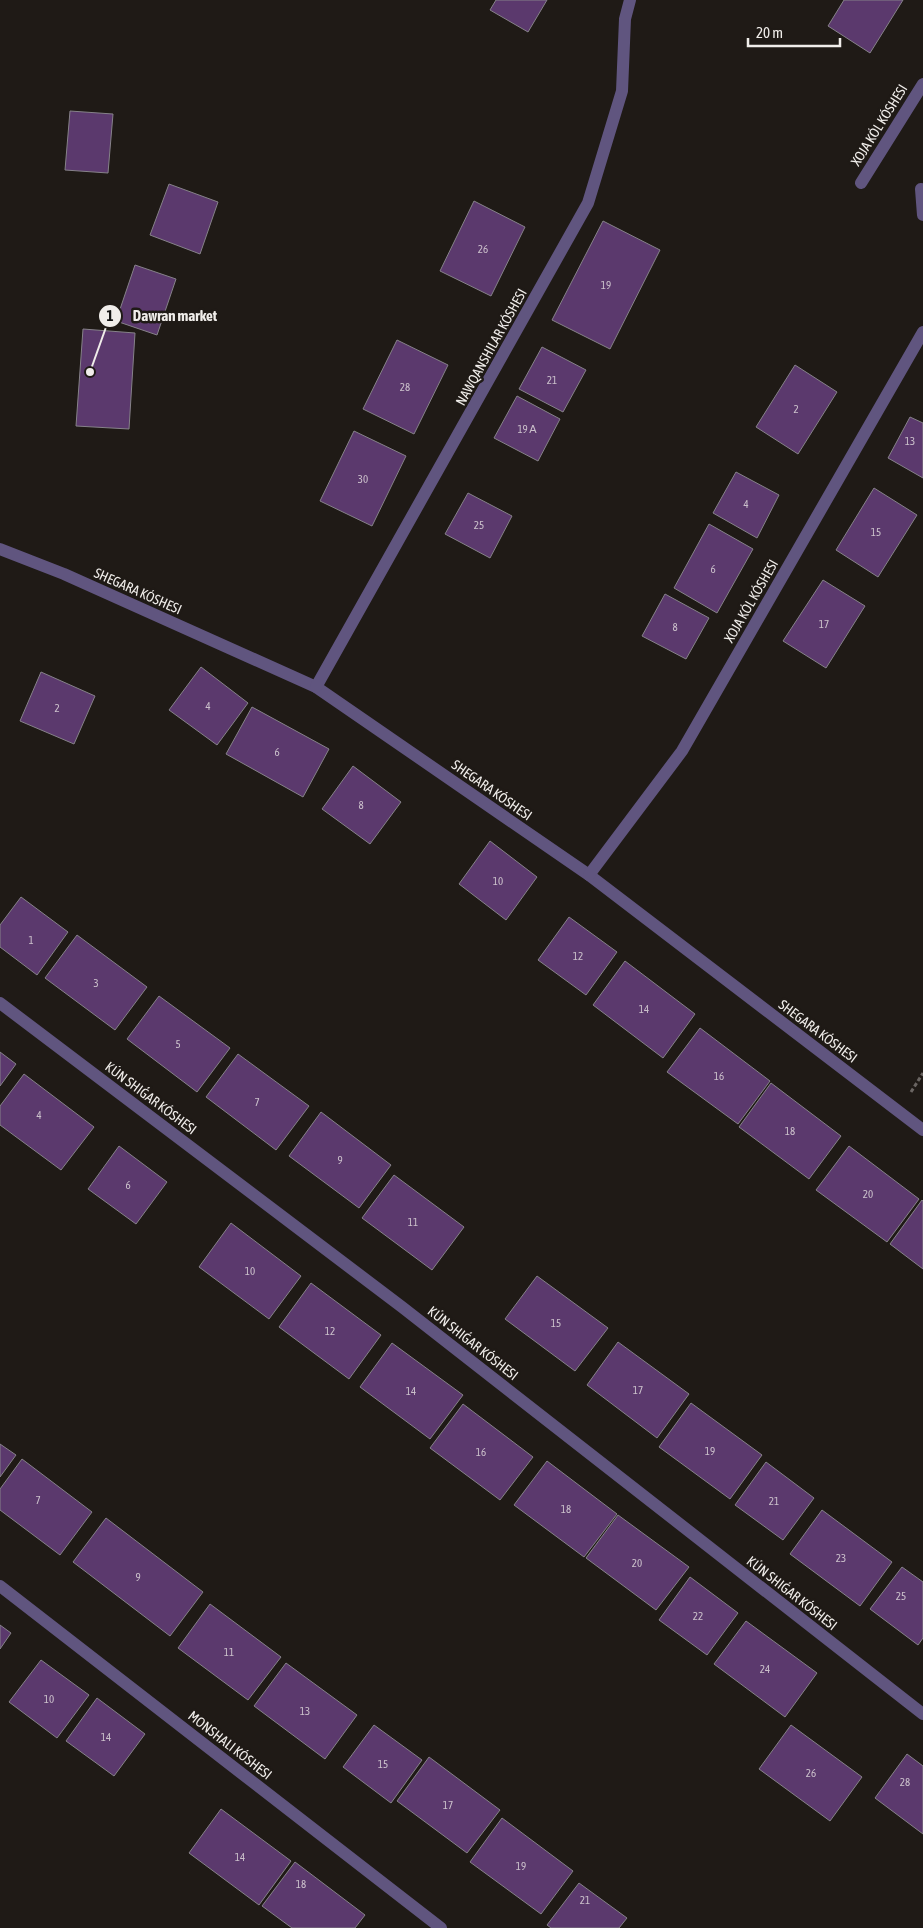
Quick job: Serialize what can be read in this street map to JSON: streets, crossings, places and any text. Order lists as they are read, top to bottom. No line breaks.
{"streets":{"street":["XOJA KÓL KÓSHESI","SHEGARA KÓSHESI"]},"crossings":[["XOJA KÓL KÓSHESI","SHEGARA KÓSHESI"]],"places":["Dawran market"],"house_numbers":["26","19","21","28","2","19 А","13","30","4","25","15","6","17","8","4","2","6","8","10","1","12","3","14","5","16","7","4","18","9","6","20","11","10","15","12","17","14","19","16","7","21","18","23","20","9","25","22","11","24","10","13","14","15","26","28","17","14","19","18","21"],"scale_bar":"20 m"}
